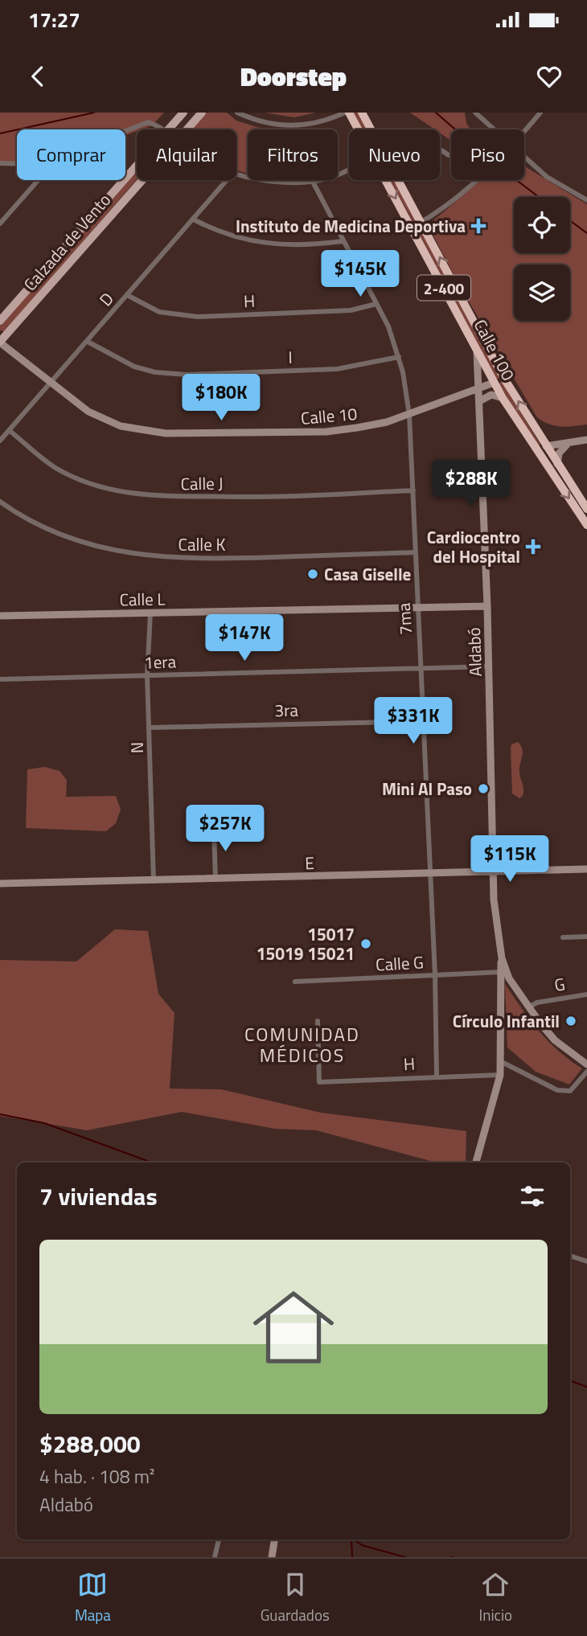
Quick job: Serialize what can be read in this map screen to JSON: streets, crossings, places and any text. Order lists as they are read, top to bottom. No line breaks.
{"streets":{"highway":["2-400","Calle 100"],"main road":["Calzada de Vento"],"street":["D","H","I","Calle 10","Calle J","Calle K","Calle L","7ma","Aldabó","1era","3ra","N","E","Calle G","G"]},"crossings":[["Calzada de Vento","Calle 10"],["2-400","Calle 100"],["D","H"],["D","I"],["D","Calle 10"],["D","Calle J"],["H","7ma"],["H","Aldabó"],["Calle 100","Calle 10"],["Calle 100","Aldabó"],["I","7ma"],["Calle 10","7ma"],["Calle 10","Aldabó"],["Calle J","7ma"],["Calle K","7ma"],["Calle L","7ma"],["Calle L","Aldabó"],["Calle L","N"],["7ma","1era"],["7ma","3ra"],["7ma","E"],["7ma","Calle G"],["Aldabó","1era"],["Aldabó","E"],["Aldabó","Calle G"],["1era","N"],["3ra","N"],["N","E"]],"districts":["COMUNIDAD MÉDICOS"],"places":{"health":["Instituto de Medicina Deportiva","Cardiocentro del Hospital"],"other":["Casa Giselle","Mini Al Paso","15017 15019 15021","Círculo Infantil"]},"page":{"status":"17:27","header":"Doorstep","chip":["Comprar","Alquilar","Filtros","Nuevo","Piso"],"price":["$145K","$180K","$288K","$147K","$331K","$257K","$115K"],"heading":"7 viviendas","list":[{"name":"$288,000","note":"4 hab. · 108 m² · Aldabó"}],"tabs":["Mapa","Guardados","Inicio"]}}
